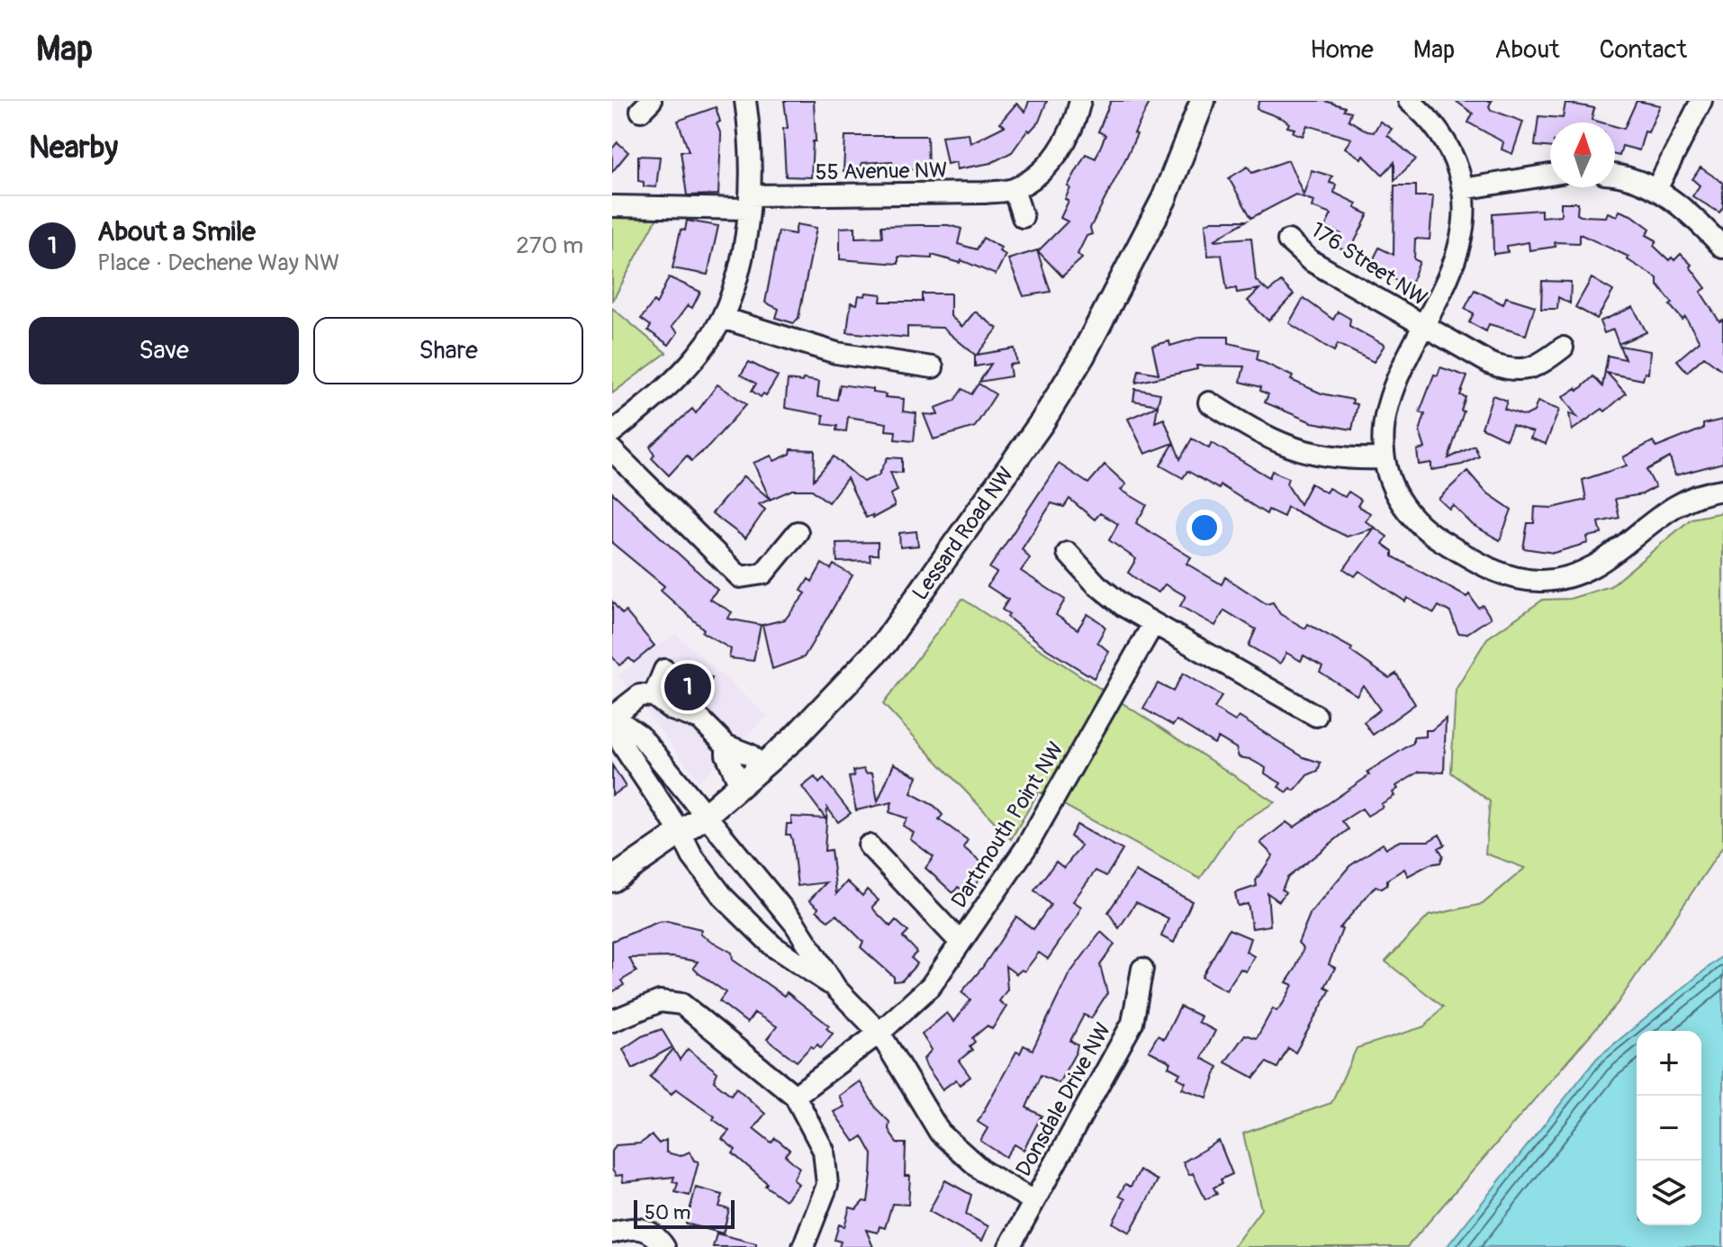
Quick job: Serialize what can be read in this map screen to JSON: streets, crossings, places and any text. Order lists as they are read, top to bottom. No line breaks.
{"streets":{"main road":["Lessard Road NW"],"street":["55 Avenue NW","176 Street NW","Dartmouth Point NW","Donsdale Drive NW"]},"scale_bar":"50 m","north":"top","page":{"header":"Map","nav":["Home","Map","About","Contact"],"heading":"Nearby","list":[{"mark":"1","name":"About a Smile","note":"Place · Dechene Way NW","value":"270 m"}],"buttons":["Save","Share"],"pins":"1","map_buttons":["+","−"],"scale":"50 m"}}
